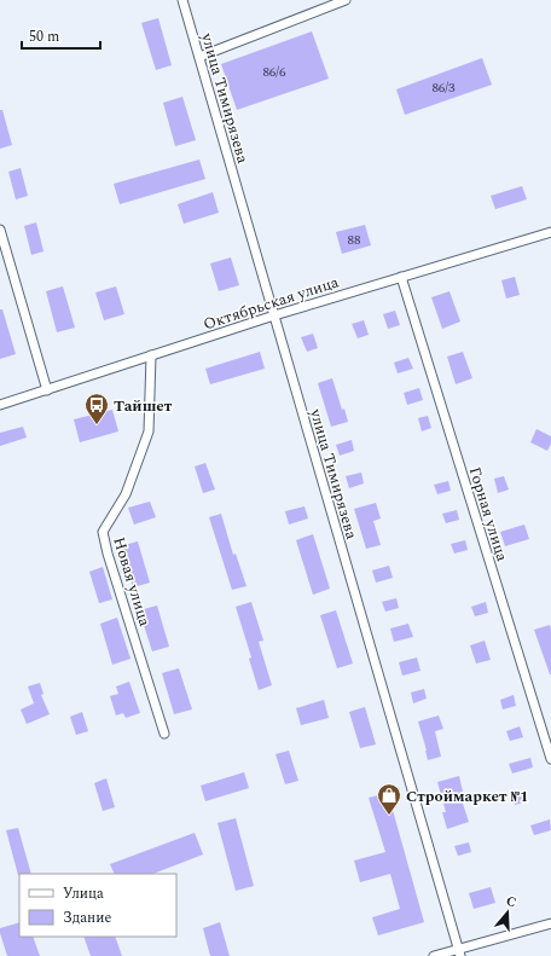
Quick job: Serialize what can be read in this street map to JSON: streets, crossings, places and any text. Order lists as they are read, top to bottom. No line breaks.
{"streets":{"street":["улица Тимирязева","Октябрьская улица","Горная улица","Новая улица"]},"crossings":[["улица Тимирязева","Октябрьская улица"],["Октябрьская улица","Горная улица"],["Октябрьская улица","Новая улица"]],"places":{"bus stop":["Тайшет"],"shop":["Строймаркет №1"]},"house_numbers":["86/6","86/3","88"],"legend":["Улица","Здание"],"scale_bar":"50 m","north":"top"}
